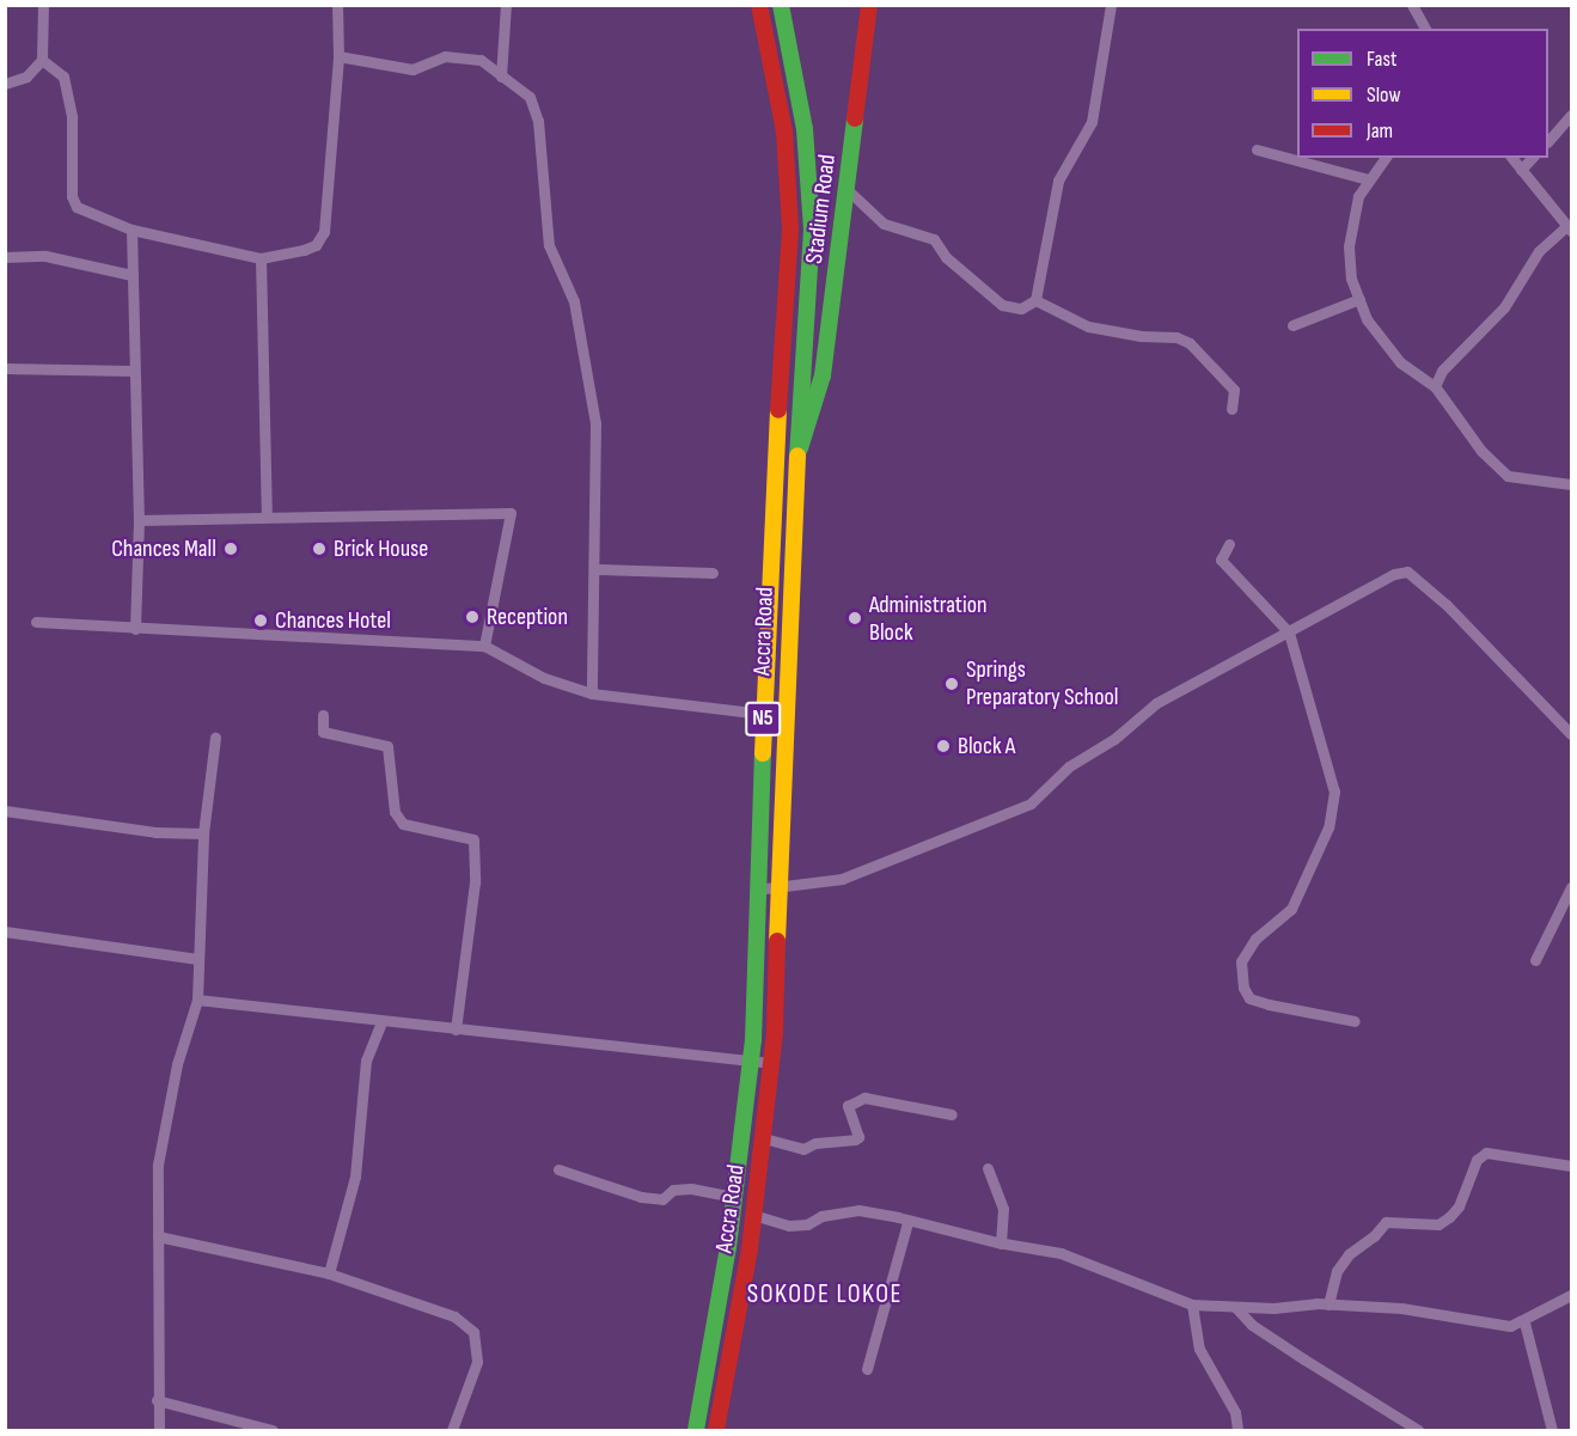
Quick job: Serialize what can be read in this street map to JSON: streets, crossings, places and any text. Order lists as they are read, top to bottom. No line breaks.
{"streets":{"main road":["Stadium Road","Accra Road","N5"]},"crossings":[["Stadium Road","Accra Road"]],"districts":["SOKODE LOKOE"],"places":["Chances Mall","Brick House","Reception","Administration Block","Chances Hotel","Springs Preparatory School","Block A"],"legend":["Fast","Slow","Jam"]}
